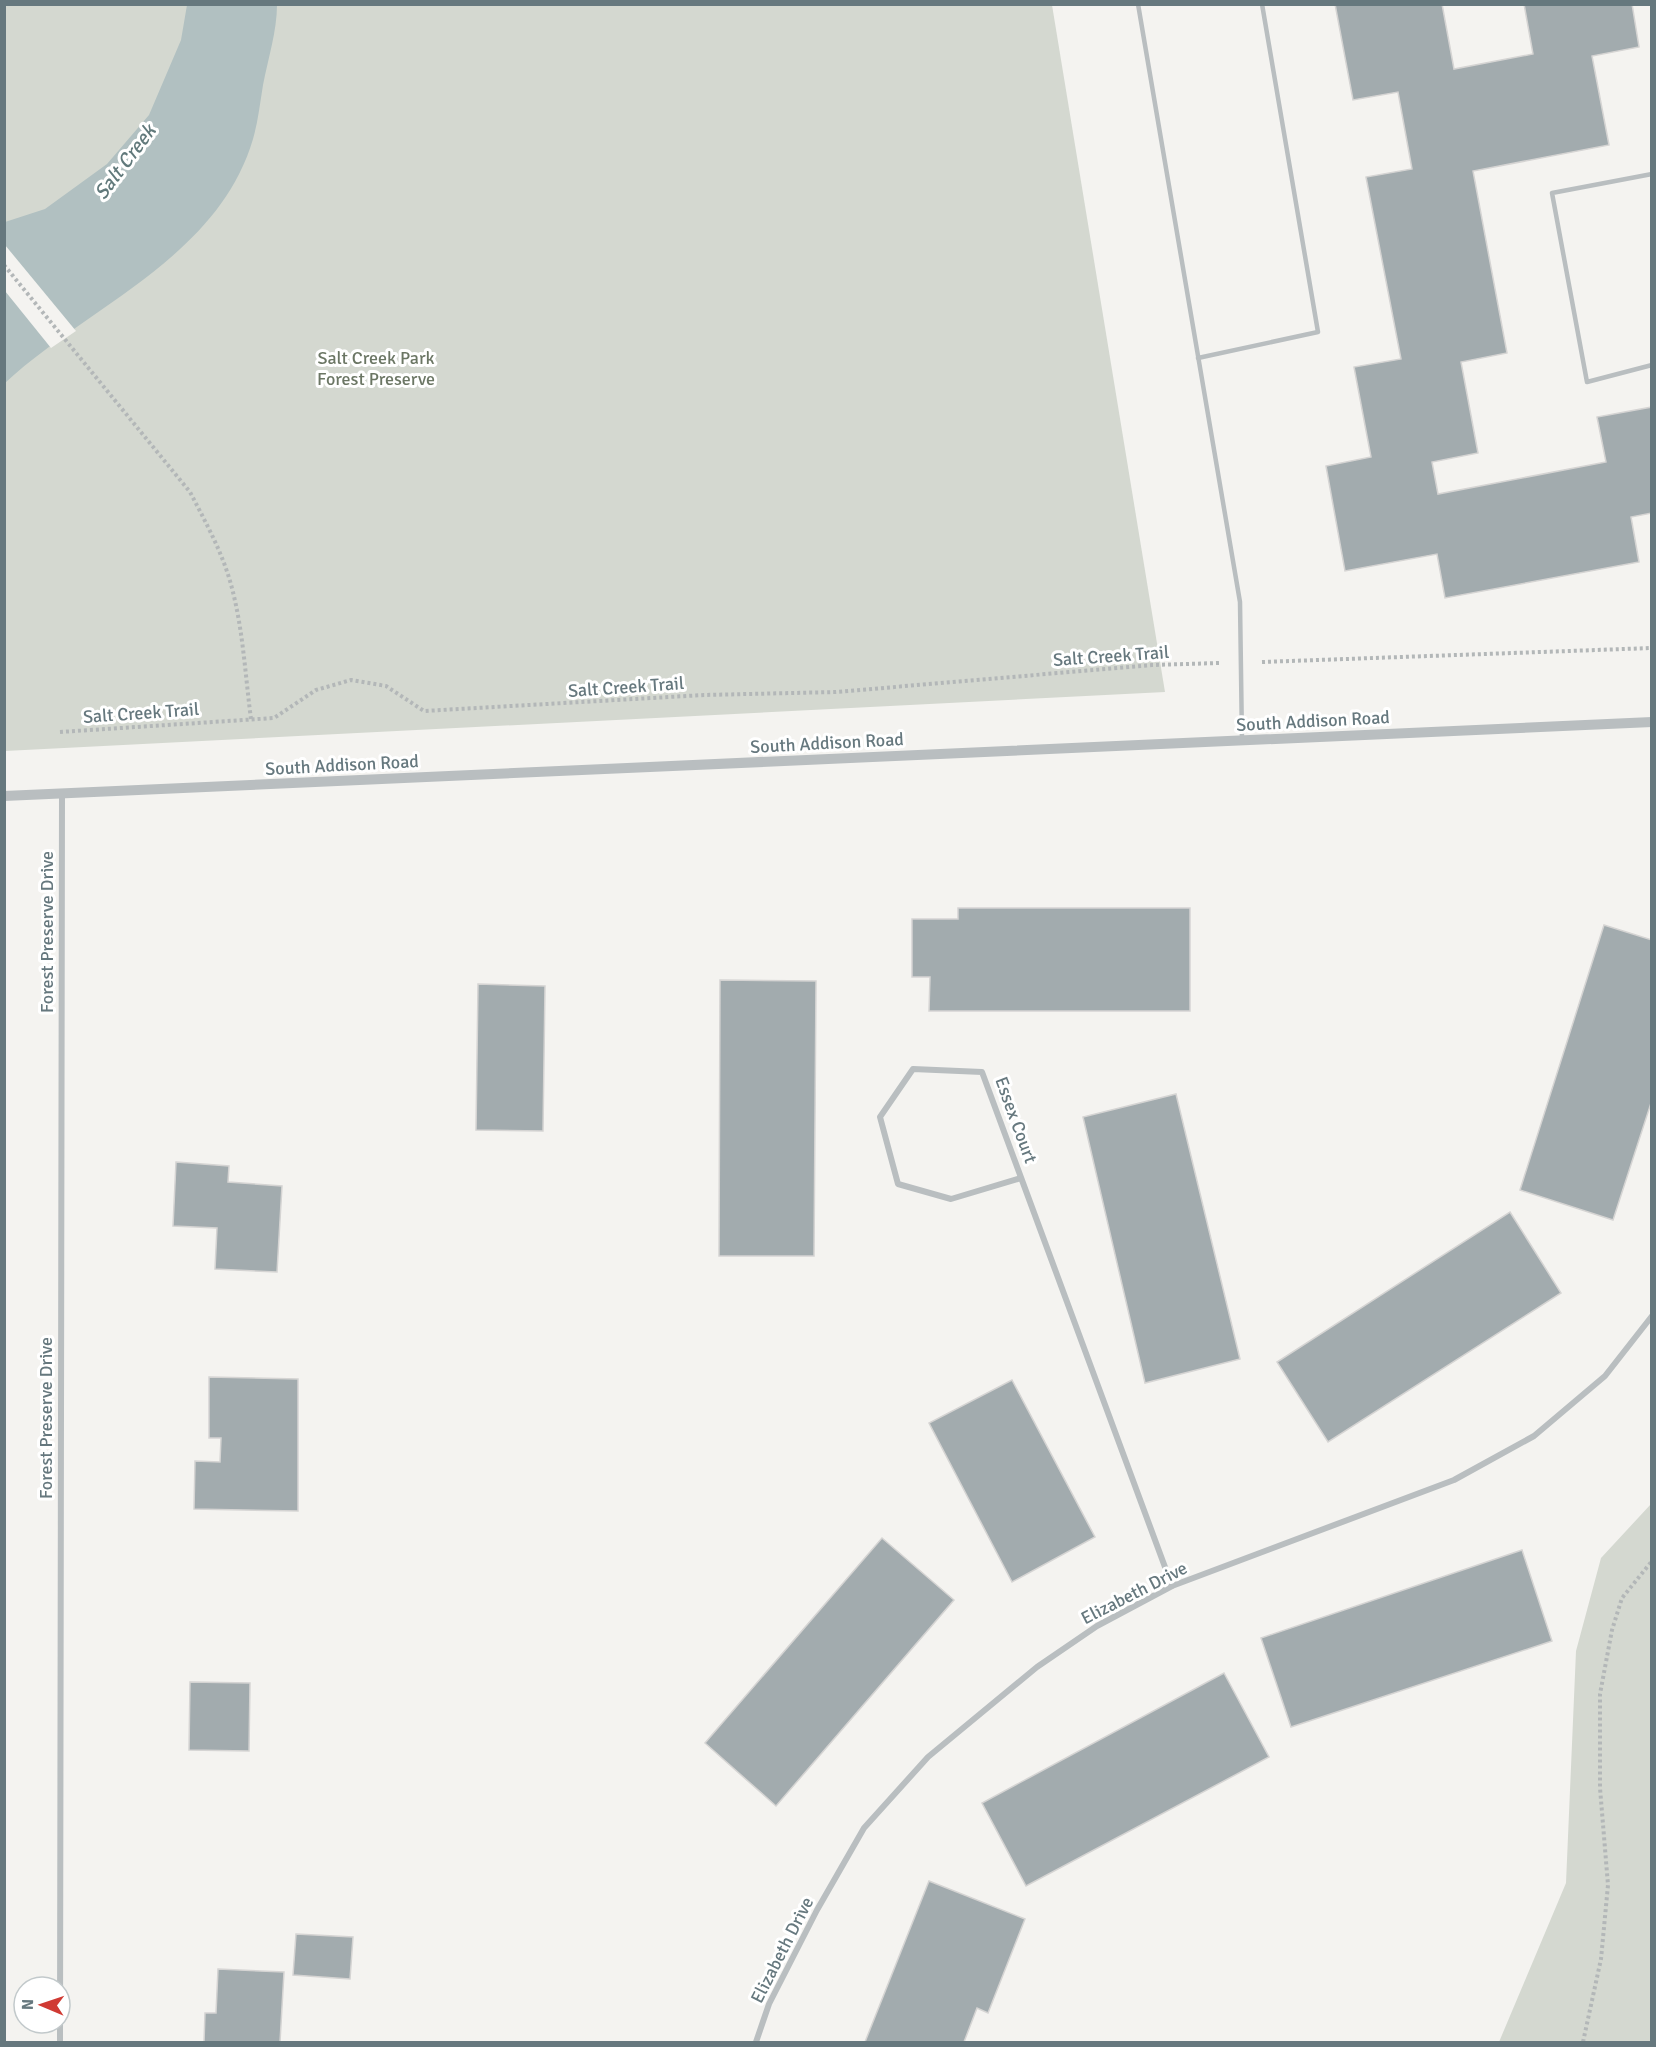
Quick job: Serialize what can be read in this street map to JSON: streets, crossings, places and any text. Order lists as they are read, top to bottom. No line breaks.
{"streets":{"street":["South Addison Road","Forest Preserve Drive","Essex Court","Elizabeth Drive"],"path":["Salt Creek Trail"]},"crossings":[["South Addison Road","Forest Preserve Drive"],["Essex Court","Elizabeth Drive"]],"water":["Salt Creek"],"parks":["Salt Creek Park Forest Preserve"],"north":"left"}
